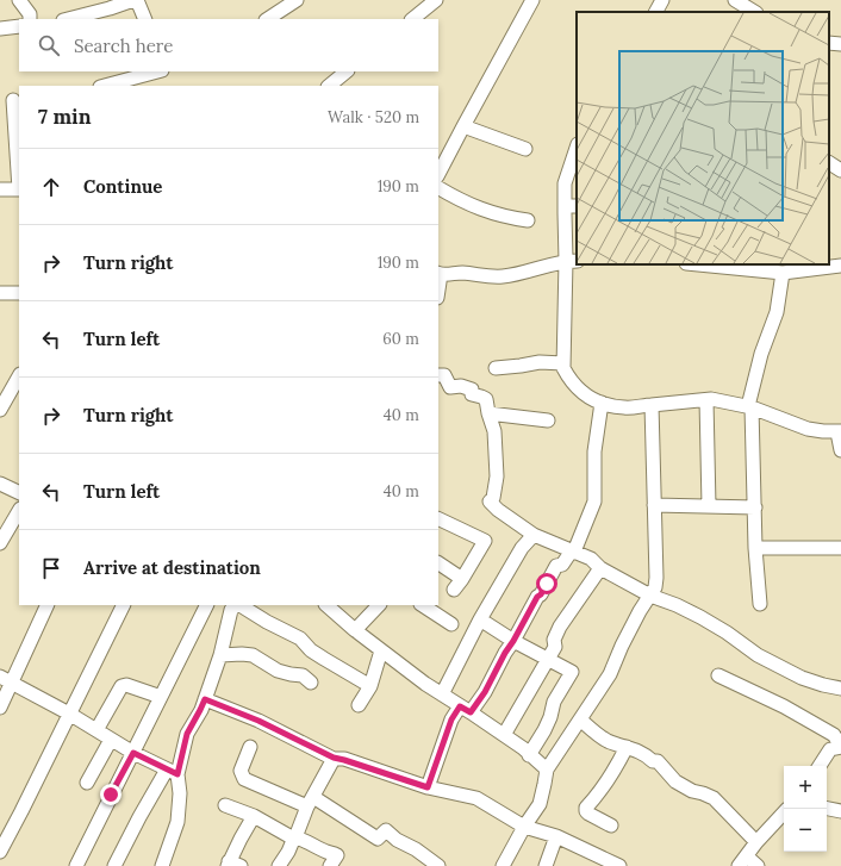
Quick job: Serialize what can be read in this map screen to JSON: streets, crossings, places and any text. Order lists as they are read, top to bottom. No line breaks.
{"page":{"search":"Search here","heading":["7 min","Walk · 520 m"],"list":[["Continue","190 m"],["Turn right","190 m"],["Turn left","60 m"],["Turn right","40 m"],["Turn left","40 m"],"Arrive at destination"],"map_buttons":["+","−"]}}
